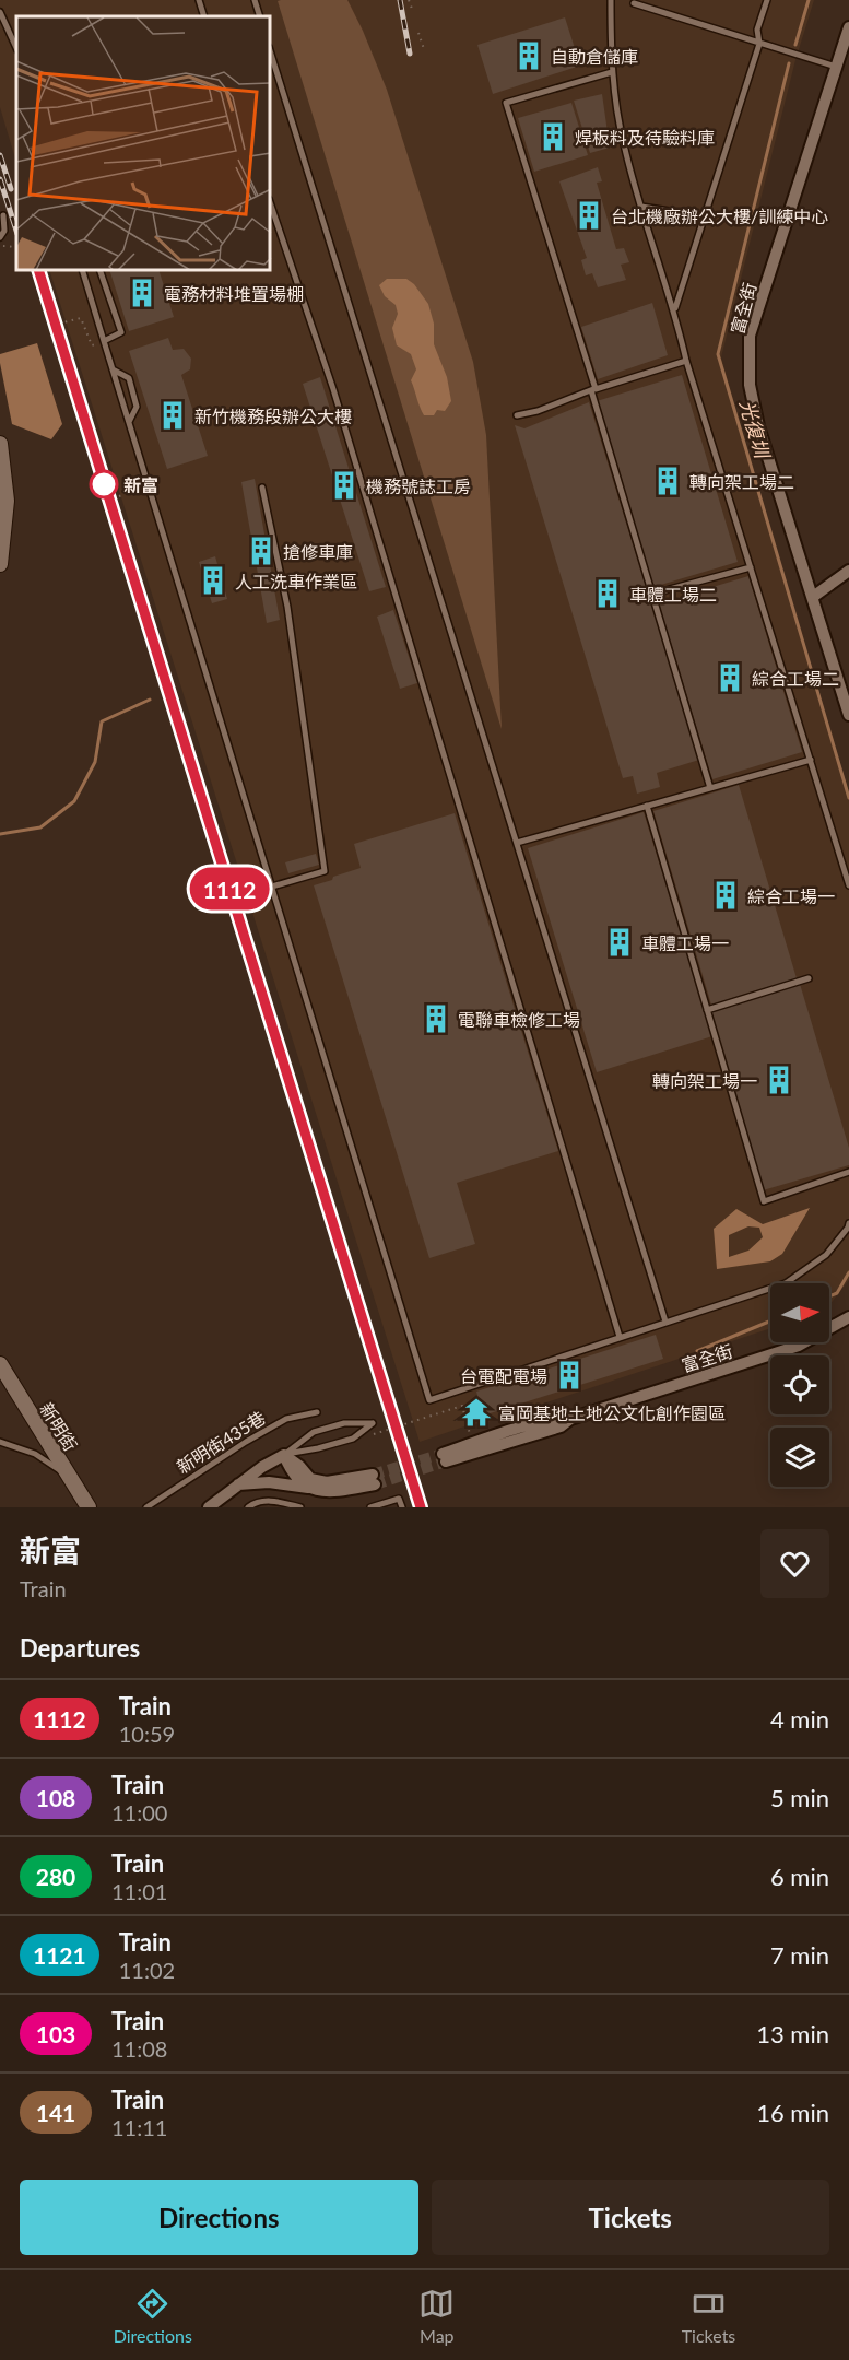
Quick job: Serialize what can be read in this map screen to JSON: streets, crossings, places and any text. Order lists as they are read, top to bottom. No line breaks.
{"streets":{"street":["富全街","新明街"],"lane":["新明街435巷"]},"water":["光復圳"],"places":{"building":["自動倉儲庫","焊板料及待驗料庫","台北機廠辦公大樓/訓練中心","電務材料堆置場棚","新竹機務段辦公大樓","轉向架工場二","機務號誌工房","搶修車庫","人工洗車作業區","車體工場二","綜合工場二","綜合工場一","車體工場一","電聯車檢修工場","轉向架工場一","台電配電場"],"other":["新富"],"temple":["富岡基地土地公文化創作園區"]},"north":"right","page":{"on_map":"1112","heading":[["新富","Train"],"Departures"],"list":[{"mark":"1112","name":"Train","note":"10:59","value":"4 min"},{"mark":"108","name":"Train","note":"11:00","value":"5 min"},{"mark":"280","name":"Train","note":"11:01","value":"6 min"},{"mark":"1121","name":"Train","note":"11:02","value":"7 min"},{"mark":"103","name":"Train","note":"11:08","value":"13 min"},{"mark":"141","name":"Train","note":"11:11","value":"16 min"}],"buttons":["Directions","Tickets"],"tabs":["Directions","Map","Tickets"]}}
